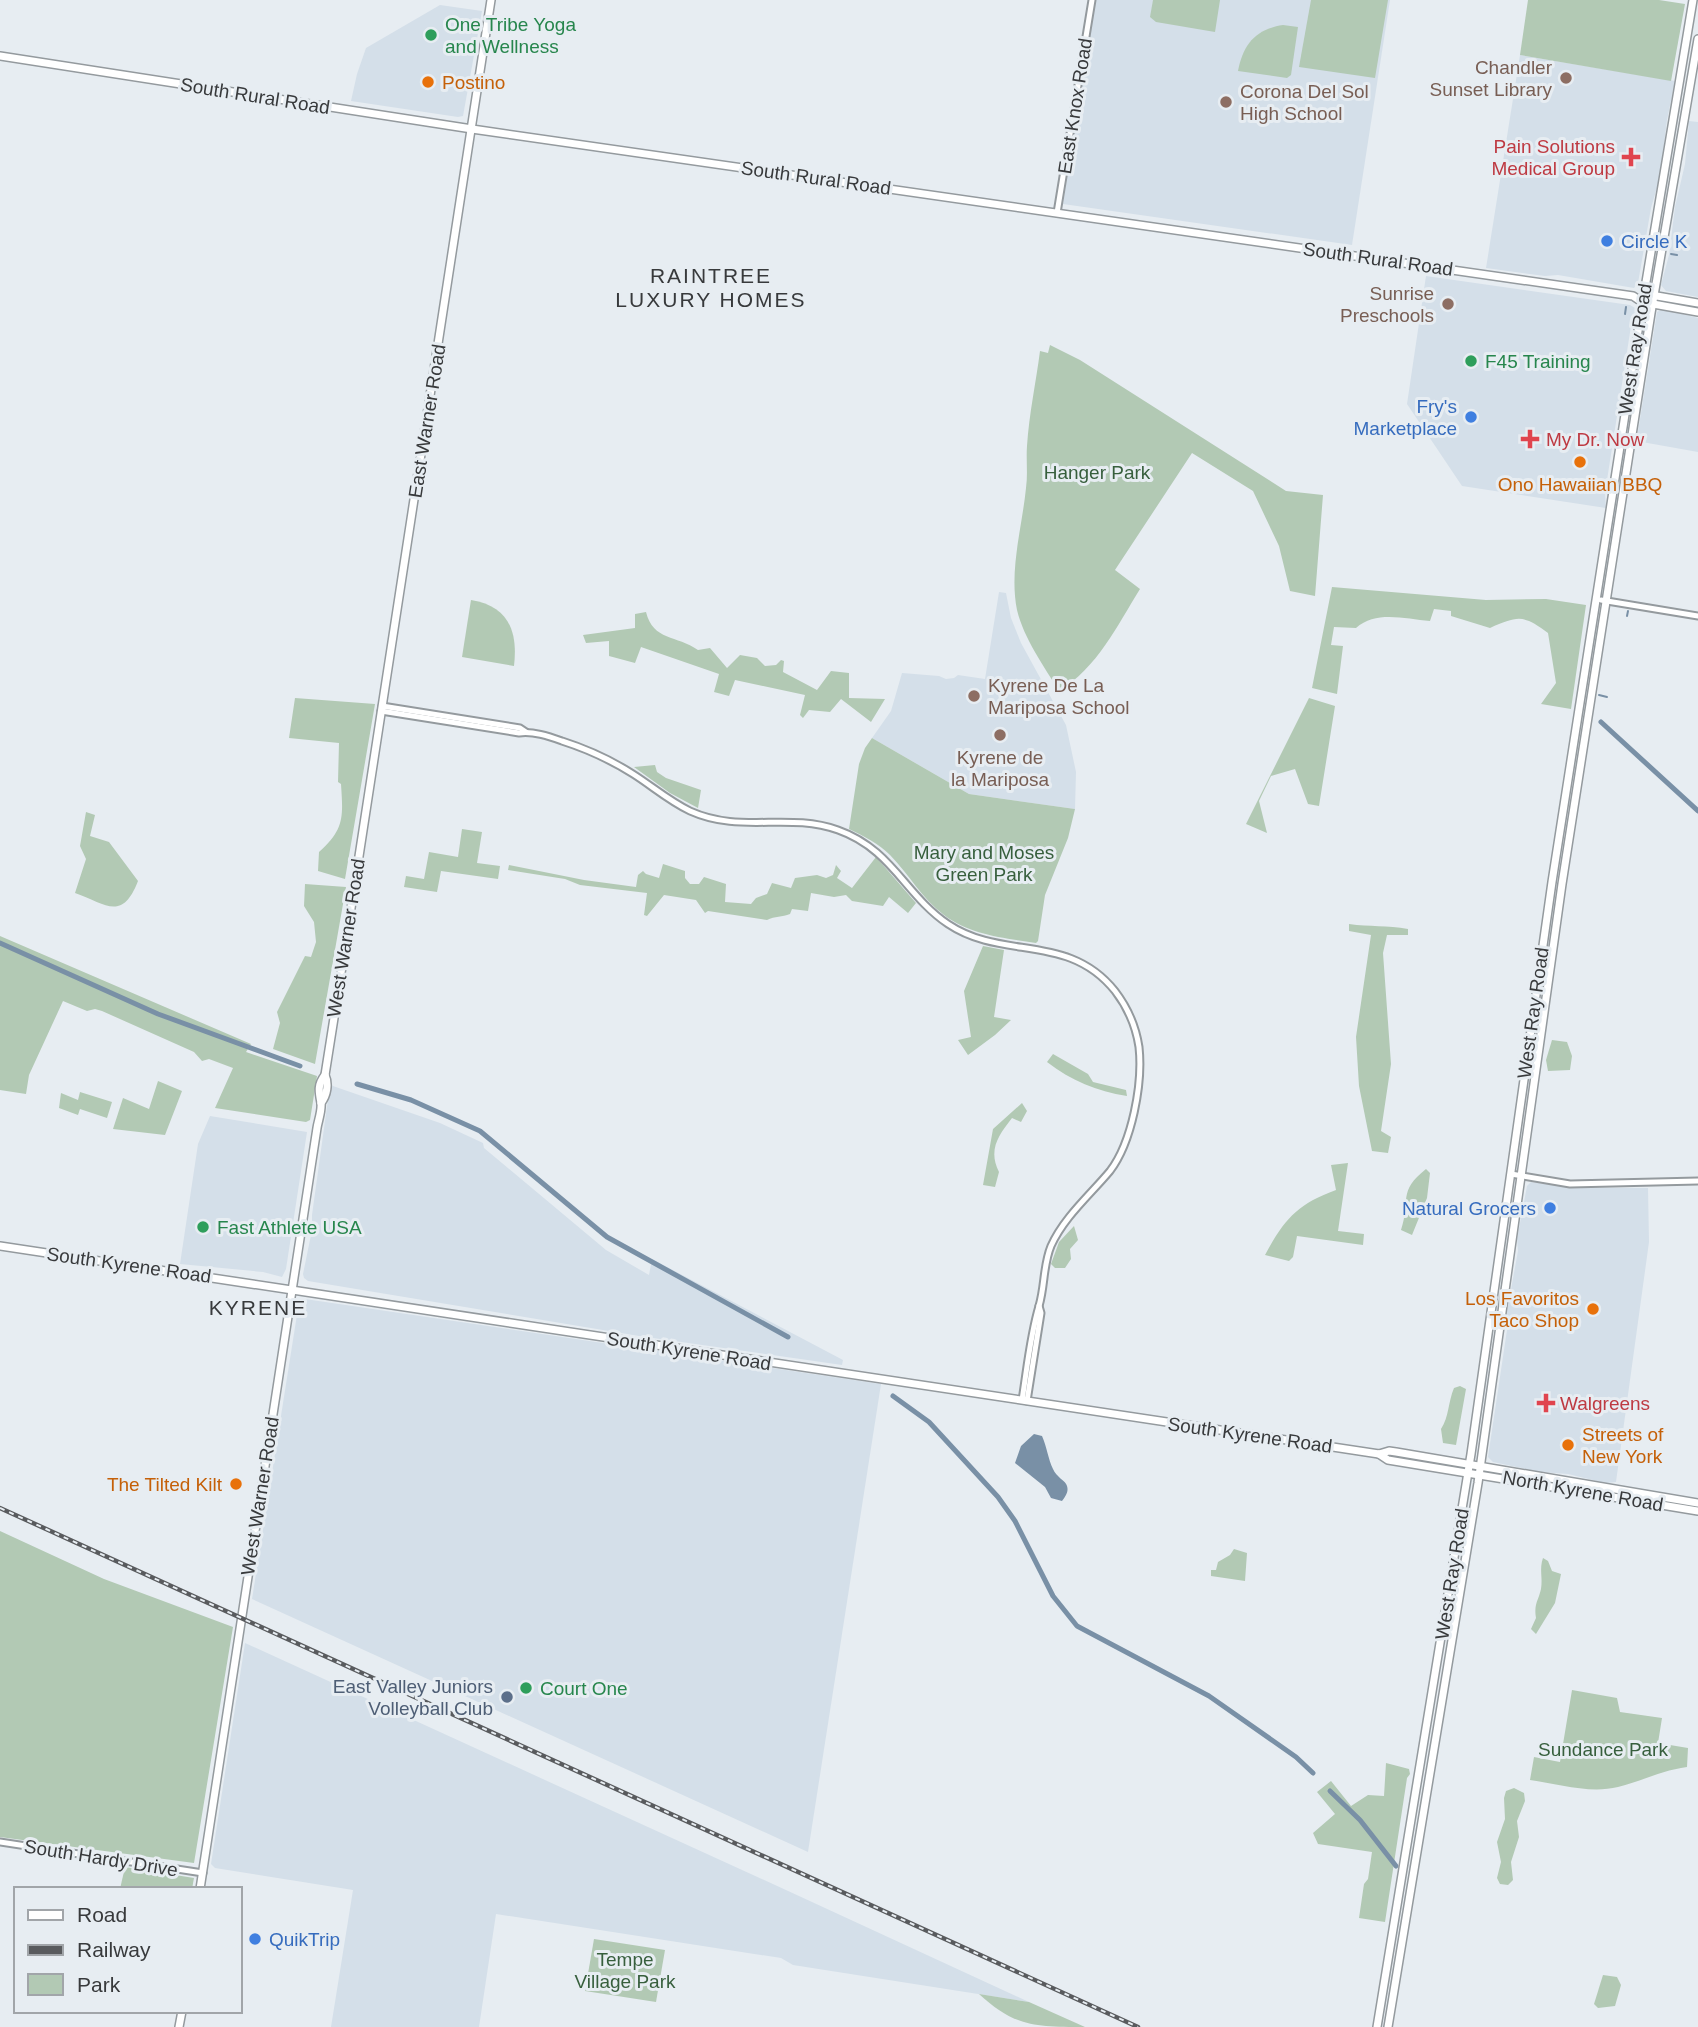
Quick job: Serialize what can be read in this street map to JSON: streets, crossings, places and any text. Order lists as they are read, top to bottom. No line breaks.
{"streets":{"main road":["South Rural Road","West Ray Road","East Warner Road","West Warner Road","South Kyrene Road","North Kyrene Road"],"street":["East Knox Road","South Hardy Drive"]},"crossings":[["South Rural Road","East Knox Road"],["South Rural Road","West Ray Road"],["South Rural Road","East Warner Road"],["West Ray Road","South Kyrene Road"],["West Ray Road","North Kyrene Road"],["East Warner Road","West Warner Road"],["West Warner Road","South Kyrene Road"],["West Warner Road","South Hardy Drive"],["South Kyrene Road","North Kyrene Road"]],"districts":["RAINTREE LUXURY HOMES","KYRENE"],"parks":["Hanger Park","Mary and Moses Green Park","Sundance Park","Tempe Village Park"],"places":{"other":["One Tribe Yoga and Wellness","Chandler Sunset Library","Postino","Corona Del Sol High School","Circle K","Sunrise Preschools","F45 Training","Fry's Marketplace","Ono Hawaiian BBQ","Kyrene De La Mariposa School","Kyrene de la Mariposa","Natural Grocers","Fast Athlete USA","Los Favoritos Taco Shop","Streets of New York","The Tilted Kilt","Court One","East Valley Juniors Volleyball Club","QuikTrip"],"health":["Pain Solutions Medical Group","My Dr. Now","Walgreens"]},"legend":["Road","Railway","Park"]}
